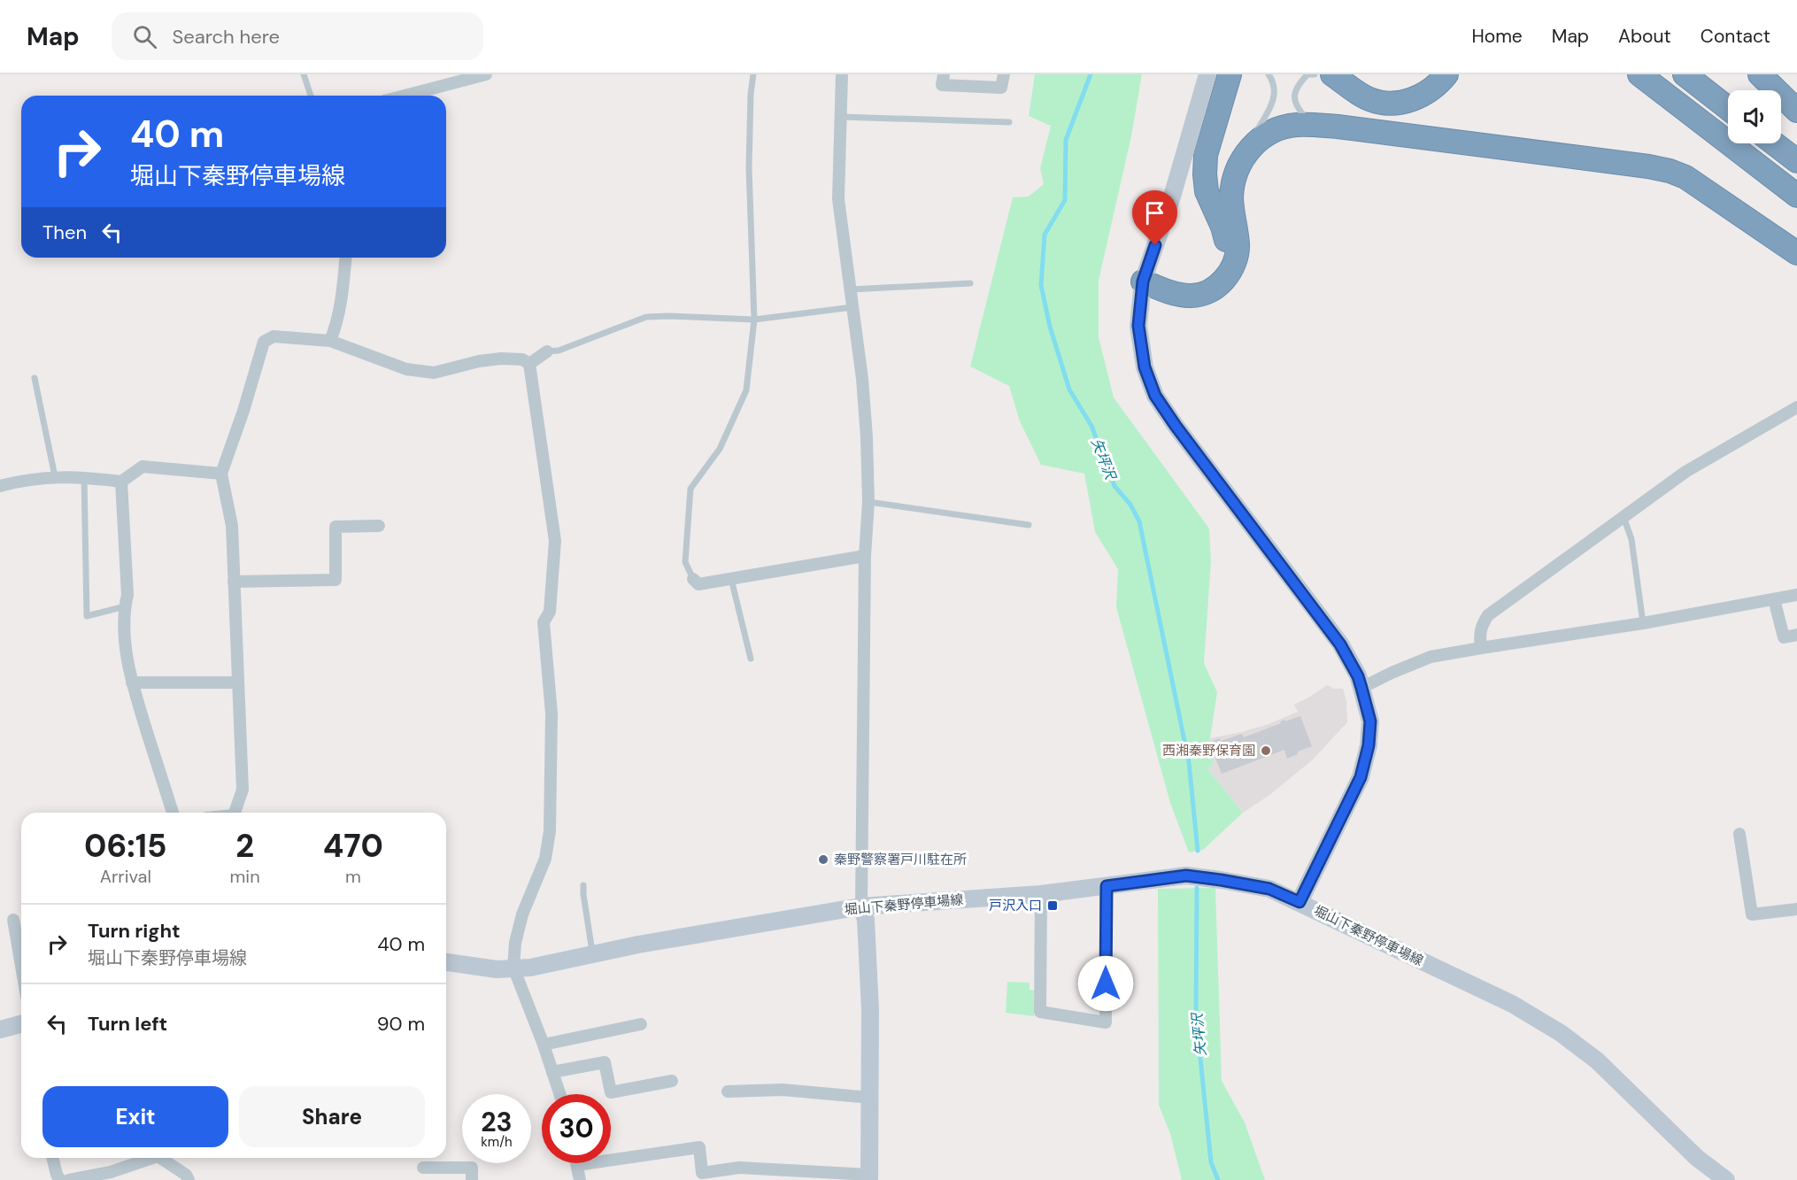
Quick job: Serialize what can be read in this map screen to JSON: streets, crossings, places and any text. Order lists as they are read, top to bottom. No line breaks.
{"streets":{"main road":["堀山下秦野停車場線"]},"water":["矢坪沢"],"places":{"other":["西湘秦野保育園","秦野警察署戸川駐在所"],"transit":["戸沢入口"]},"page":{"header":"Map","search":"Search here","nav":["Home","Map","About","Contact"],"turn":["40 m","堀山下秦野停車場線"],"then":"Then","eta":["06:15","Arrival","2","min","470","m"],"list":[{"name":"Turn right","note":"堀山下秦野停車場線","value":"40 m"},{"name":"Turn left","value":"90 m"}],"buttons":["Exit","Share"],"speed":"23 km/h","limit":"30"}}
